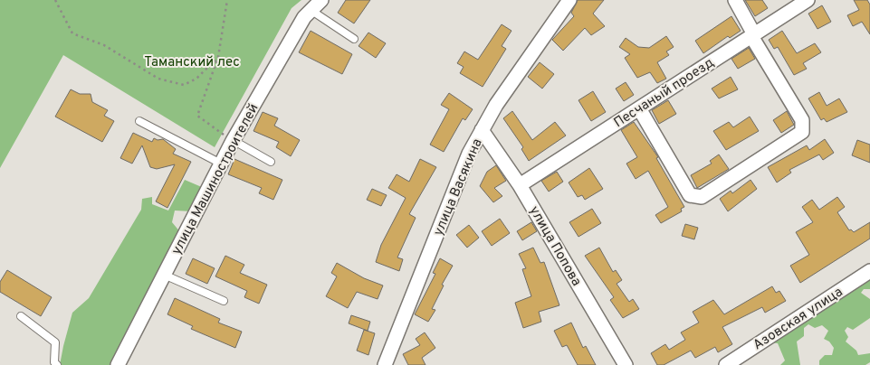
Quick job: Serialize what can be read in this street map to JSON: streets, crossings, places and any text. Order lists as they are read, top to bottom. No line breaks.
{"streets":{"street":["Песчаный проезд","улица Машиностроителей","улица Васякина","улица Попова","Азовская улица"]},"crossings":[["Песчаный проезд","улица Попова"],["улица Васякина","улица Попова"]],"parks":["Таманский лес"]}
